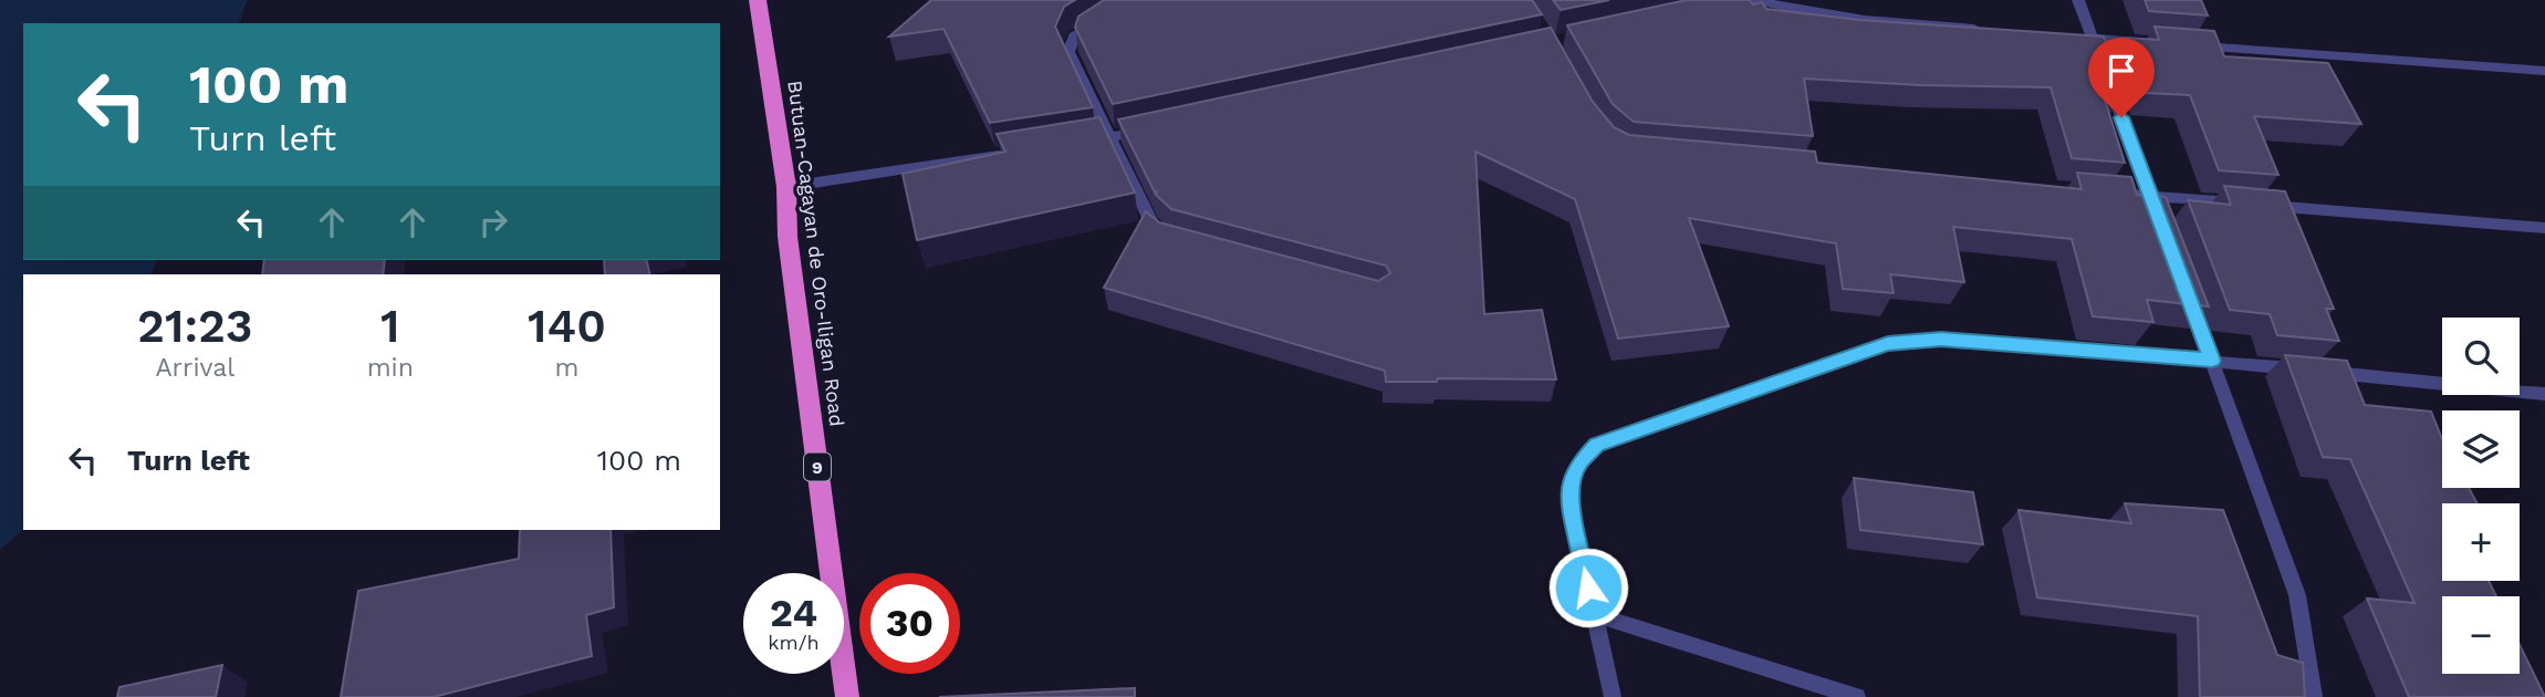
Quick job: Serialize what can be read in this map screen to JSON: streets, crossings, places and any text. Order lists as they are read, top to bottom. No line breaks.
{"streets":{"highway":["Butuan-Cagayan de Oro-Iligan Road","9"]},"page":{"turn":["100 m","Turn left"],"eta":["21:23","Arrival","1","min","140","m"],"map_buttons":["+","−"],"list":[{"name":"Turn left","value":"100 m"}],"speed":"24 km/h","limit":"30"}}
